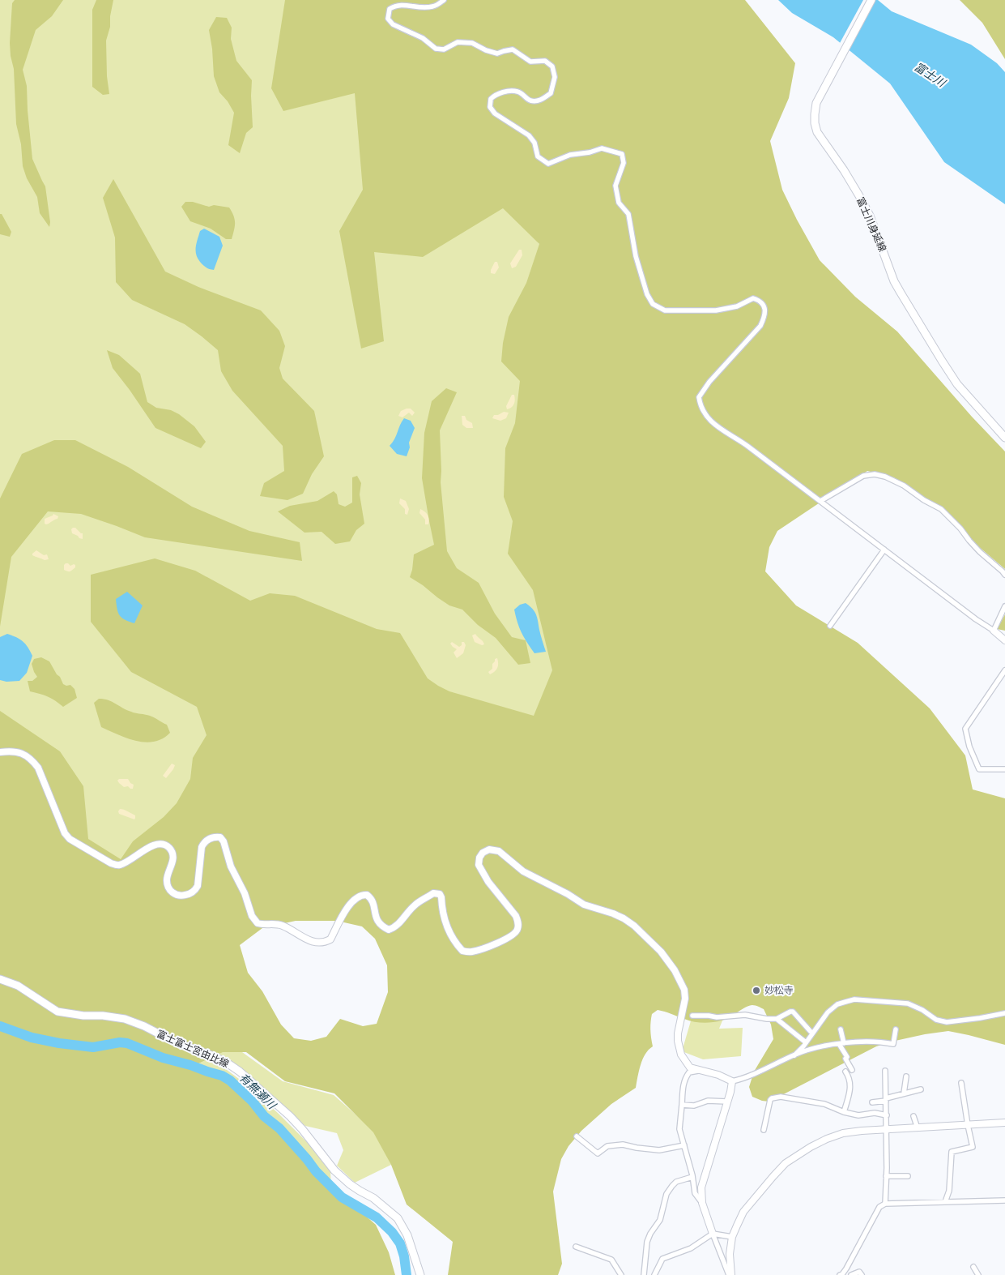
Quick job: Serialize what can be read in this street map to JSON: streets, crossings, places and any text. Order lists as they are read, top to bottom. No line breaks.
{"streets":{"main road":["富士川身延線","富士富士宮由比線"]},"water":["富士川","有無瀬川"],"places":["妙松寺"]}
